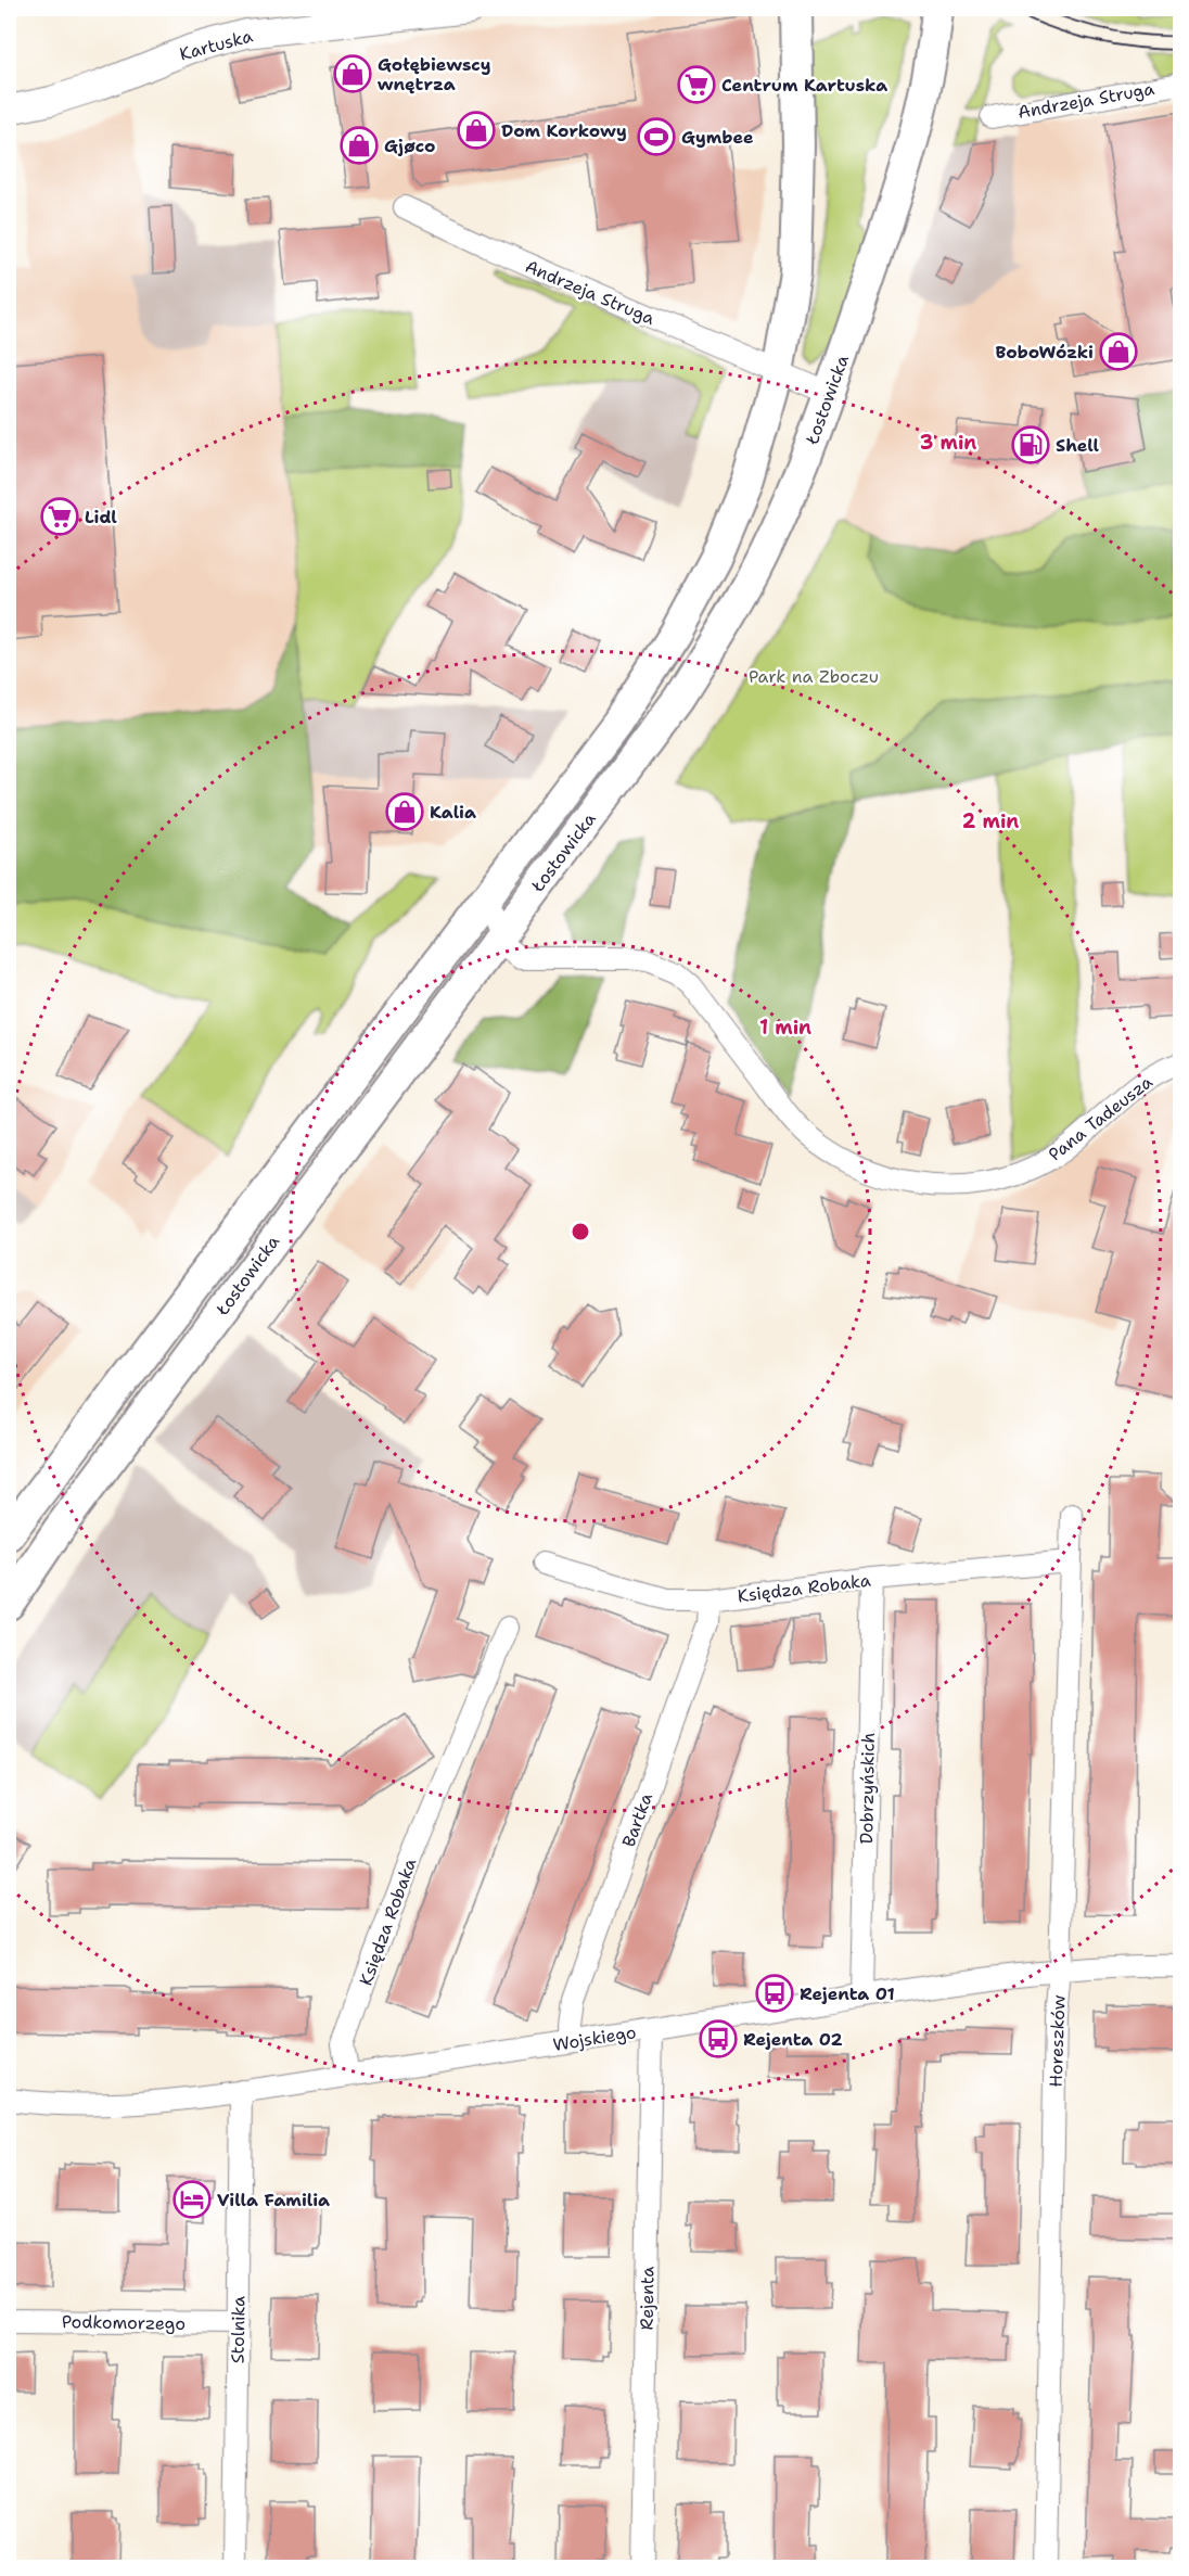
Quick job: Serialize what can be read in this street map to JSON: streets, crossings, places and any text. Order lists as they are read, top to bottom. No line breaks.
{"streets":{"main road":["Łostowicka"],"street":["Kartuska","Andrzeja Struga","Pana Tadeusza","Księdza Robaka","Dobrzyńskich","Bartka","Wojskiego","Horeszków","Rejenta","Podkomorzego","Stolnika"]},"crossings":[["Andrzeja Struga","Łostowicka"],["Łostowicka","Pana Tadeusza"],["Księdza Robaka","Dobrzyńskich"],["Księdza Robaka","Bartka"],["Księdza Robaka","Wojskiego"],["Księdza Robaka","Horeszków"],["Dobrzyńskich","Wojskiego"],["Bartka","Wojskiego"],["Wojskiego","Horeszków"],["Wojskiego","Rejenta"],["Wojskiego","Stolnika"],["Podkomorzego","Stolnika"]],"parks":["Park na Zboczu"],"places":{"shop":["Gołębiewscy wnętrza","Dom Korkowy","Gjøco","BoboWózki","Kalia"],"supermarket":["Centrum Kartuska","Lidl"],"sports":["Gymbee"],"fuel station":["Shell"],"bus stop":["Rejenta 01","Rejenta 02"],"hotel":["Villa Familia"]},"rings":["3 min","2 min","1 min"]}
